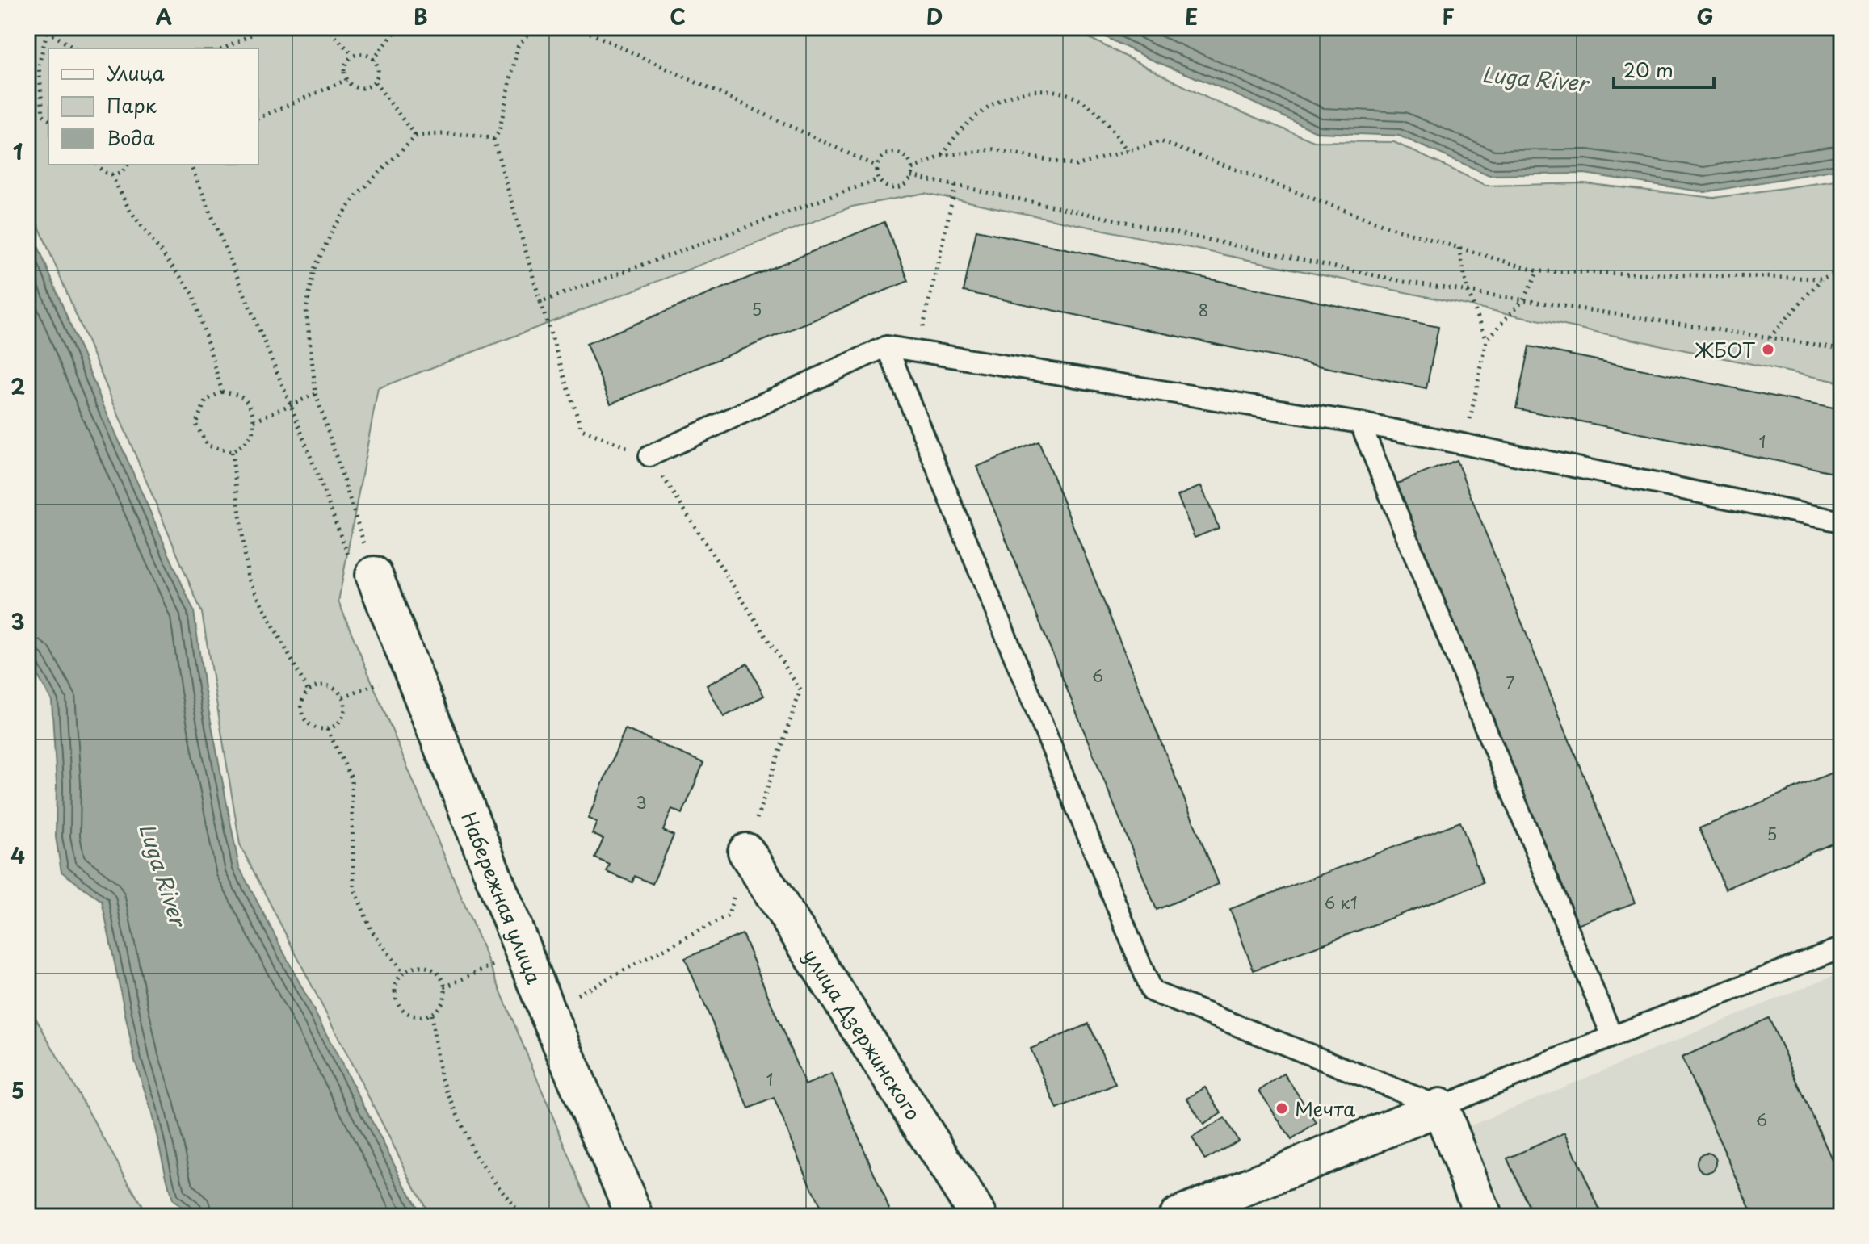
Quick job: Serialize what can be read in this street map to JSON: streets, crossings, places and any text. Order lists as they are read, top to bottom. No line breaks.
{"streets":{"street":["Набережная улица","улица Дзержинского"]},"water":["Luga River"],"places":["ЖБОТ","Мечта"],"house_numbers":["5","8","1","6","7","3","5","6 к1","1","6"],"legend":["Улица","Парк","Вода"],"scale_bar":"20 m","grid":{"columns":["A","B","C","D","E","F","G"],"rows":["1","2","3","4","5"]}}
